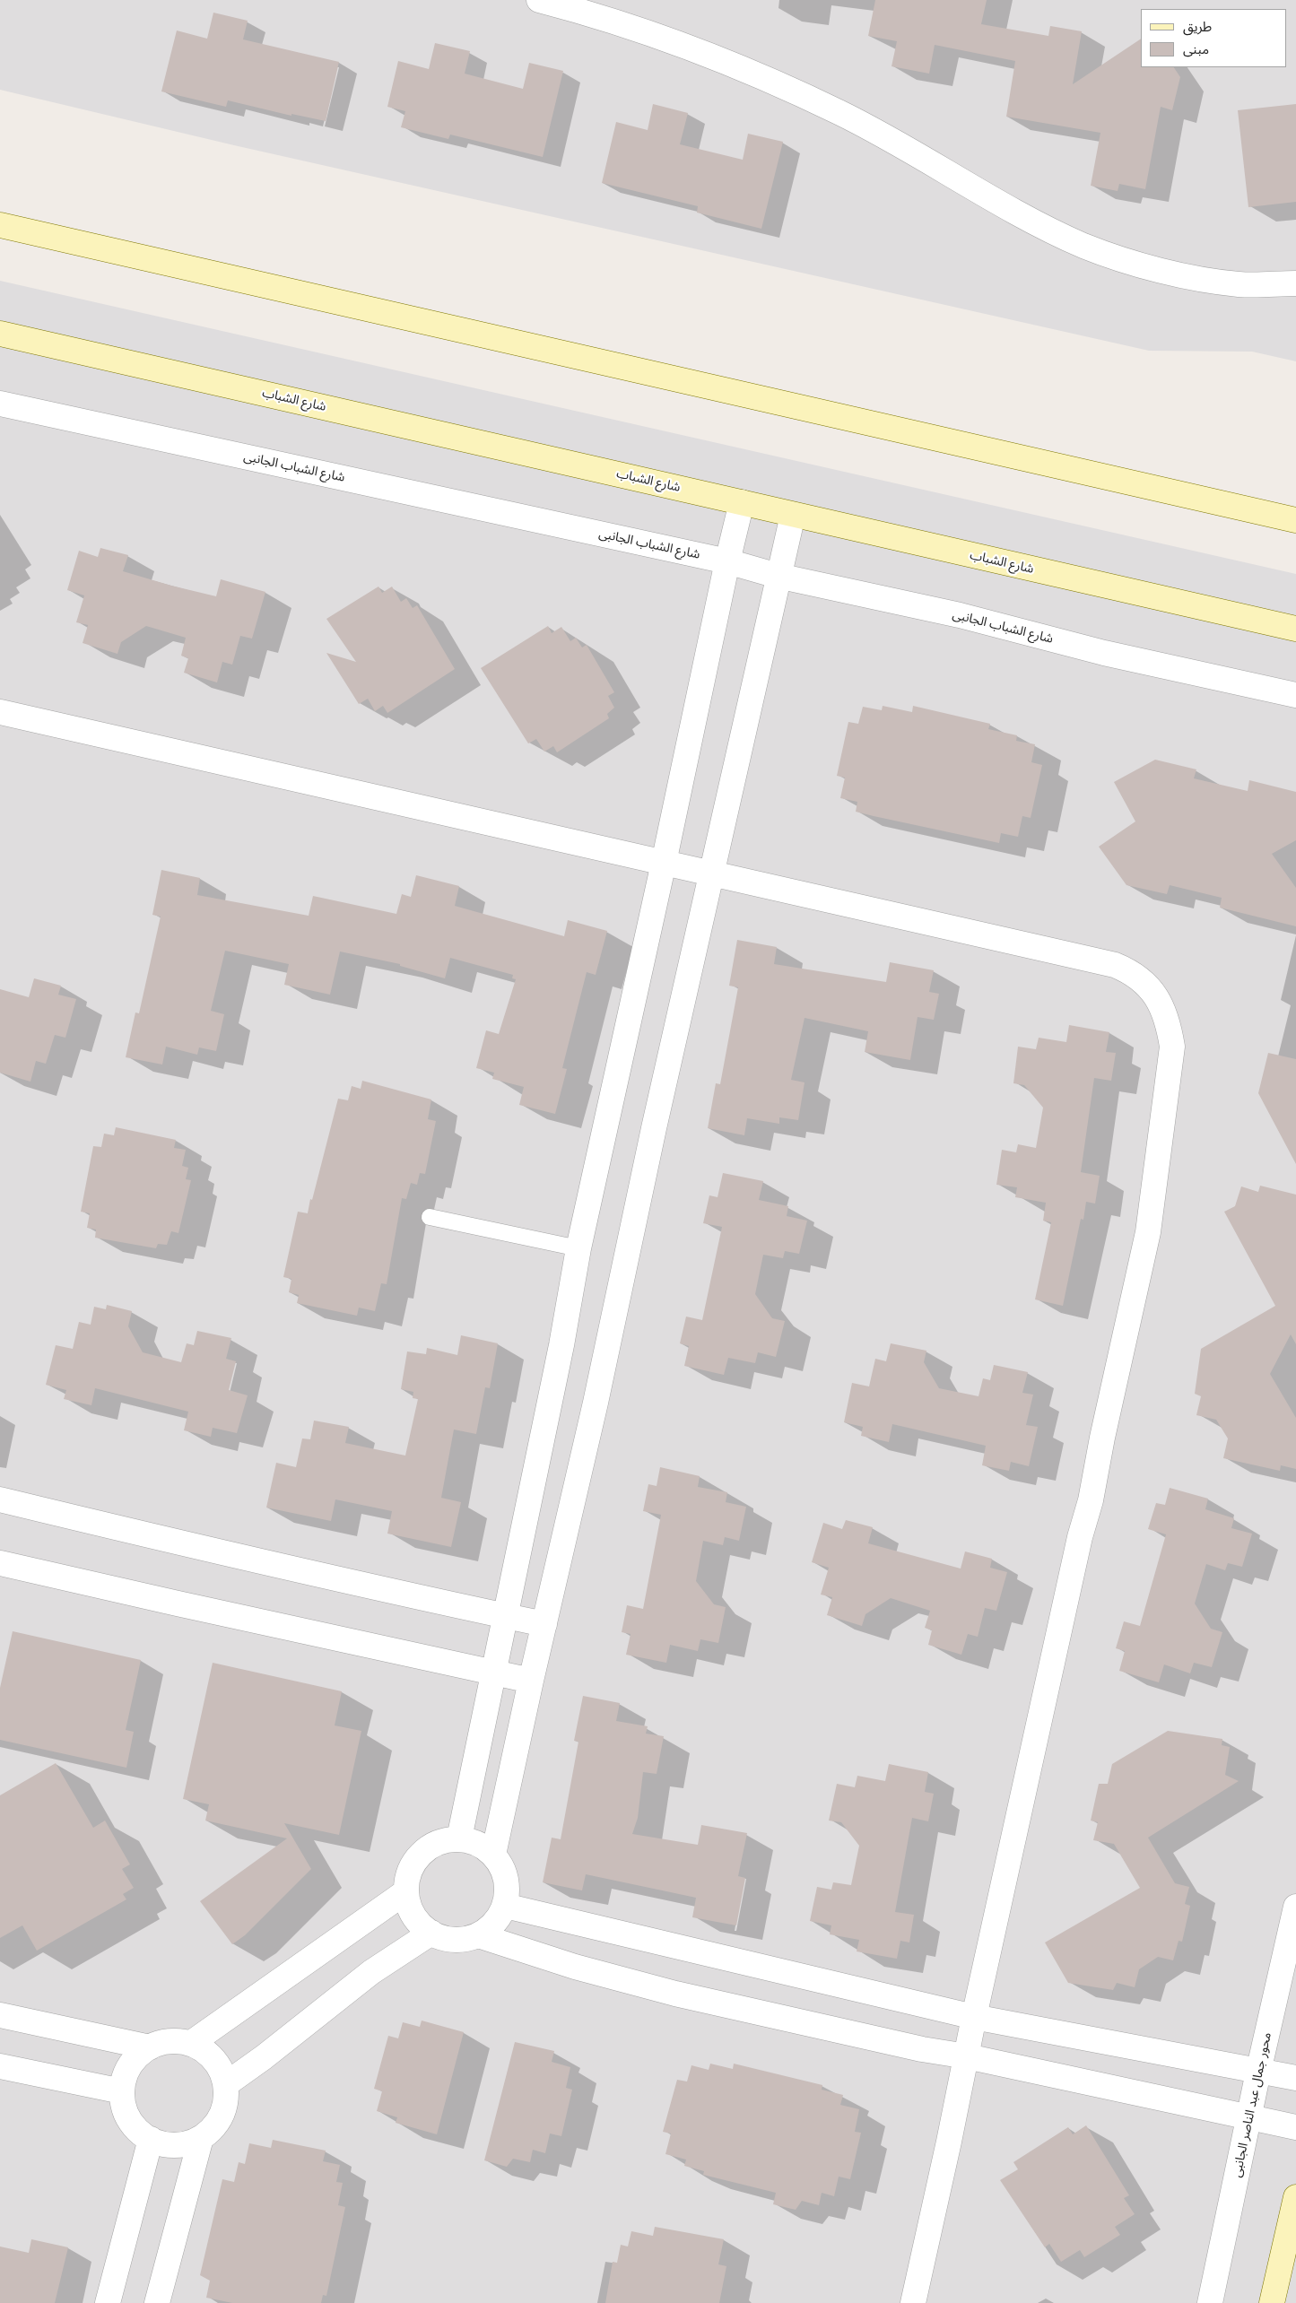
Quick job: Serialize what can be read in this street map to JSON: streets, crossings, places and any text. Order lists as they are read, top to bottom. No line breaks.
{"streets":{"main road":["شارع الشباب"],"street":["شارع الشباب الجانبى","محور جمال عبد الناصر الجانبى"]},"legend":["طريق","مبنى"]}
